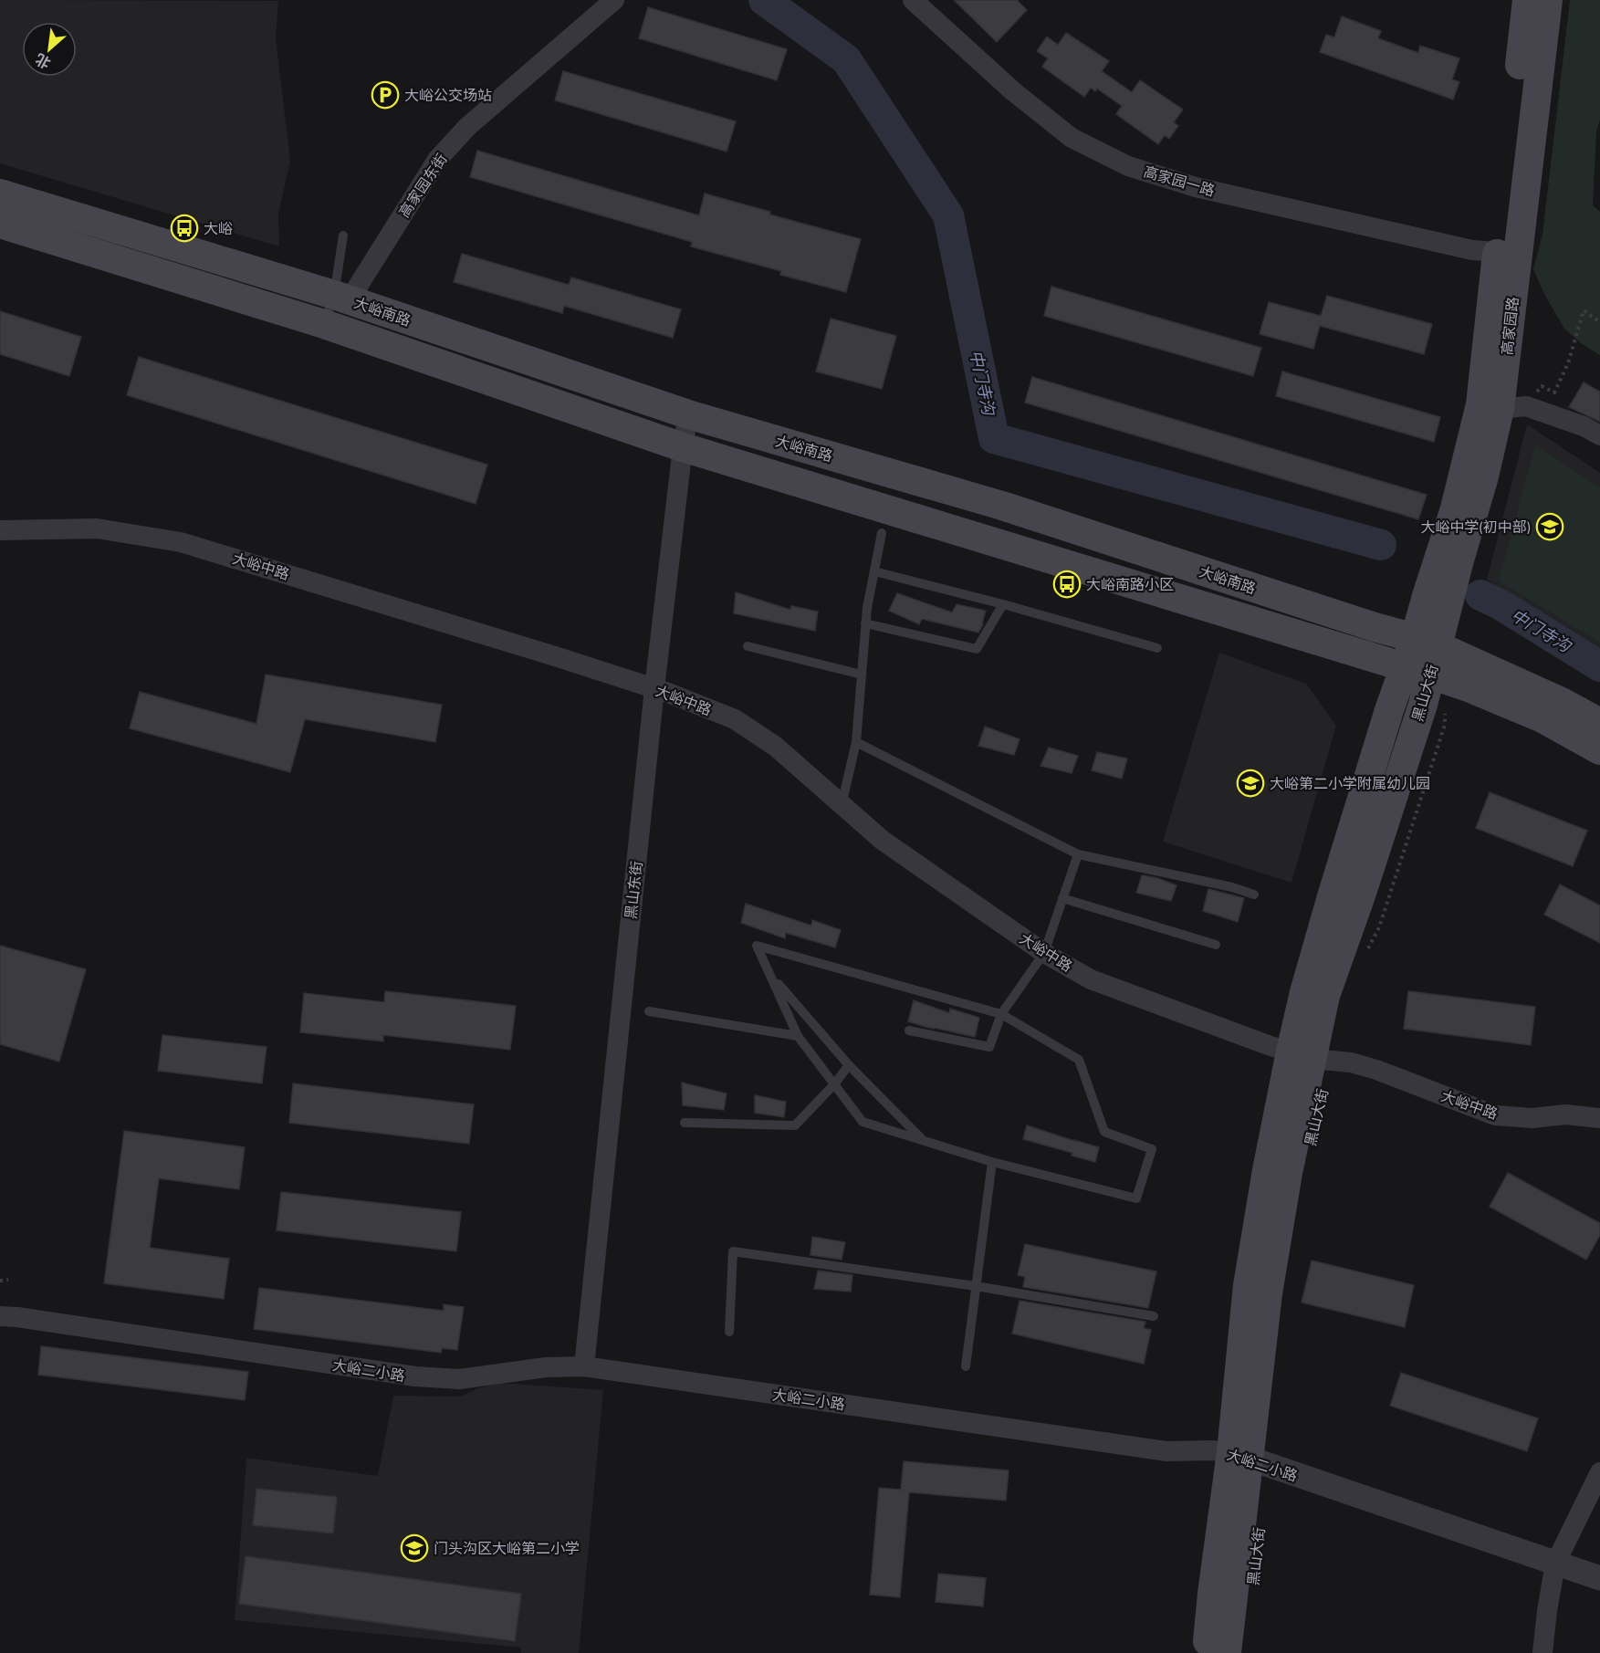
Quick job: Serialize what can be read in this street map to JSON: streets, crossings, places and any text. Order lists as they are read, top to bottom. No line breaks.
{"streets":{"main road":["大峪南路","高家园路","黑山大街"],"street":["高家园一路","高家园东街","大峪中路","黑山东街","大峪二小路"]},"crossings":[["高家园一路","高家园路"],["高家园东街","大峪南路"],["大峪南路","高家园路"],["大峪南路","黑山大街"],["大峪南路","黑山东街"],["高家园路","黑山大街"],["大峪中路","黑山大街"],["大峪中路","黑山东街"],["黑山大街","大峪二小路"],["黑山东街","大峪二小路"]],"water":["中门寺沟"],"places":{"parking":["大峪公交场站"],"bus stop":["大峪","大峪南路小区"],"school or university":["大峪中学(初中部)","大峪第二小学附属幼儿园","门头沟区大峪第二小学"]},"north":"bottom left"}
